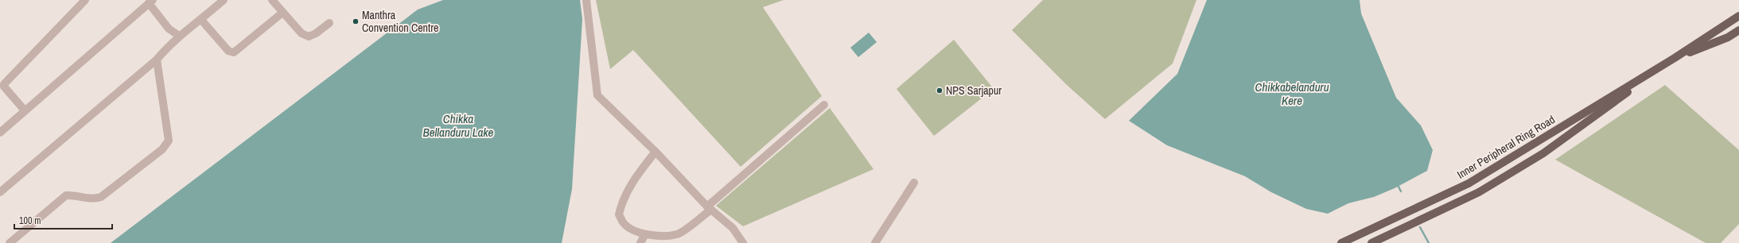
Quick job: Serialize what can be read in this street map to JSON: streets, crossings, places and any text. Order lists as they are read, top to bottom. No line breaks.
{"streets":{"main road":["Inner Peripheral Ring Road"]},"water":["Chikkabelanduru Kere","Chikka Bellanduru Lake"],"places":["Manthra Convention Centre","NPS Sarjapur"],"scale_bar":"100 m"}
